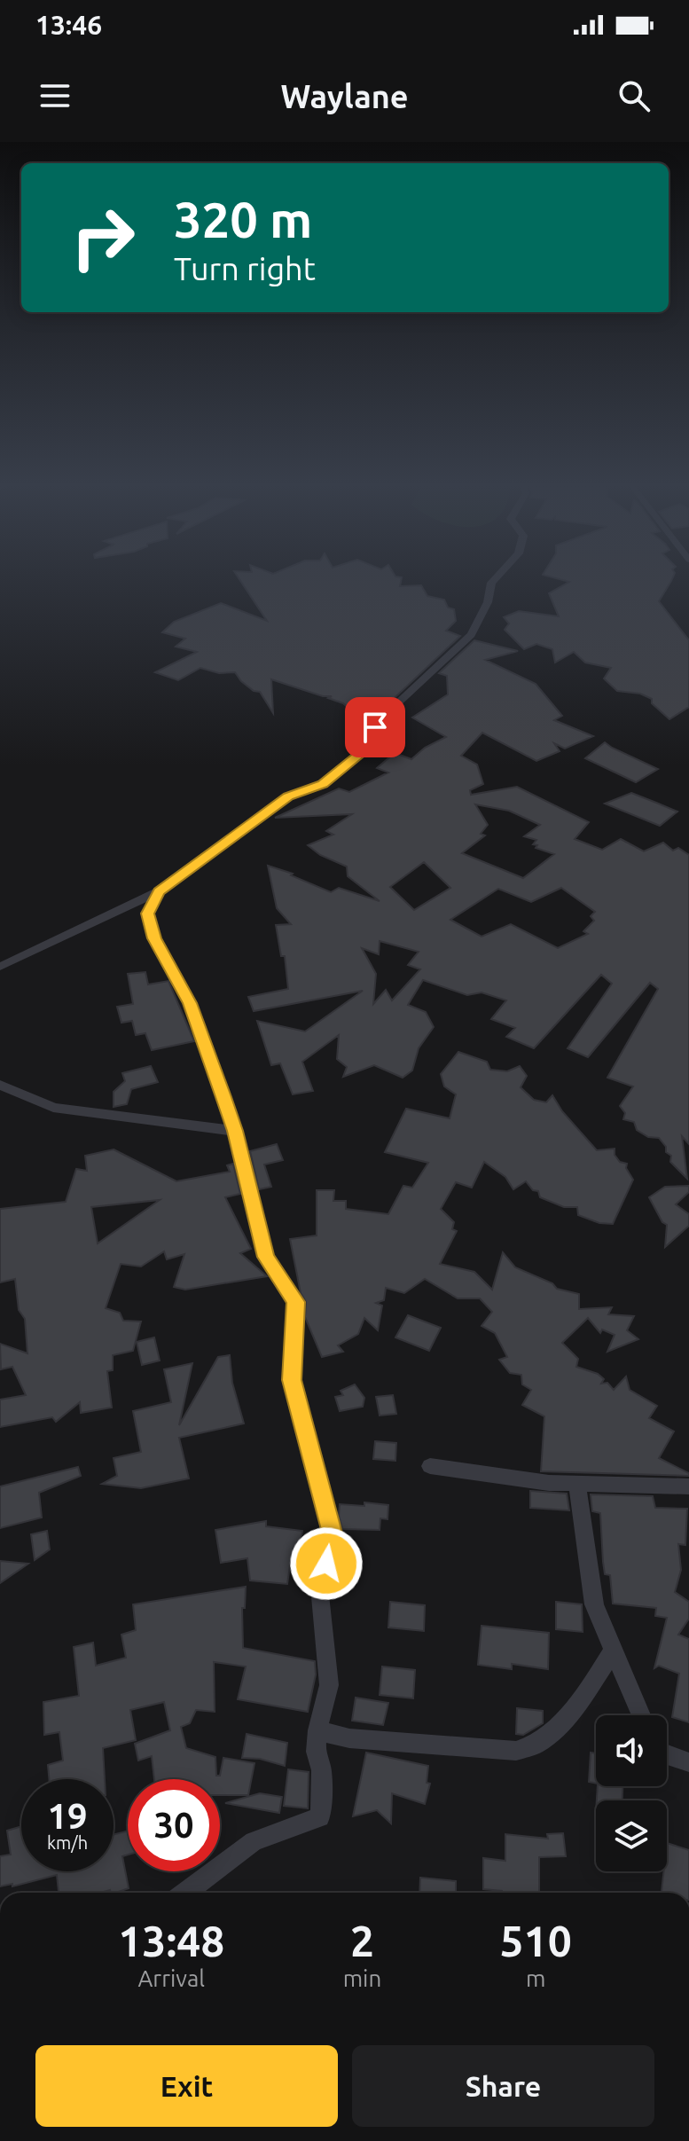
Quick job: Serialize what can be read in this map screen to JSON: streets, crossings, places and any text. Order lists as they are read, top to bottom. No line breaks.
{"page":{"status":"13:46","header":"Waylane","turn":["320 m","Turn right"],"speed":"19 km/h","limit":"30","eta":["13:48","Arrival","2","min","510","m"],"buttons":["Exit","Share"]}}
